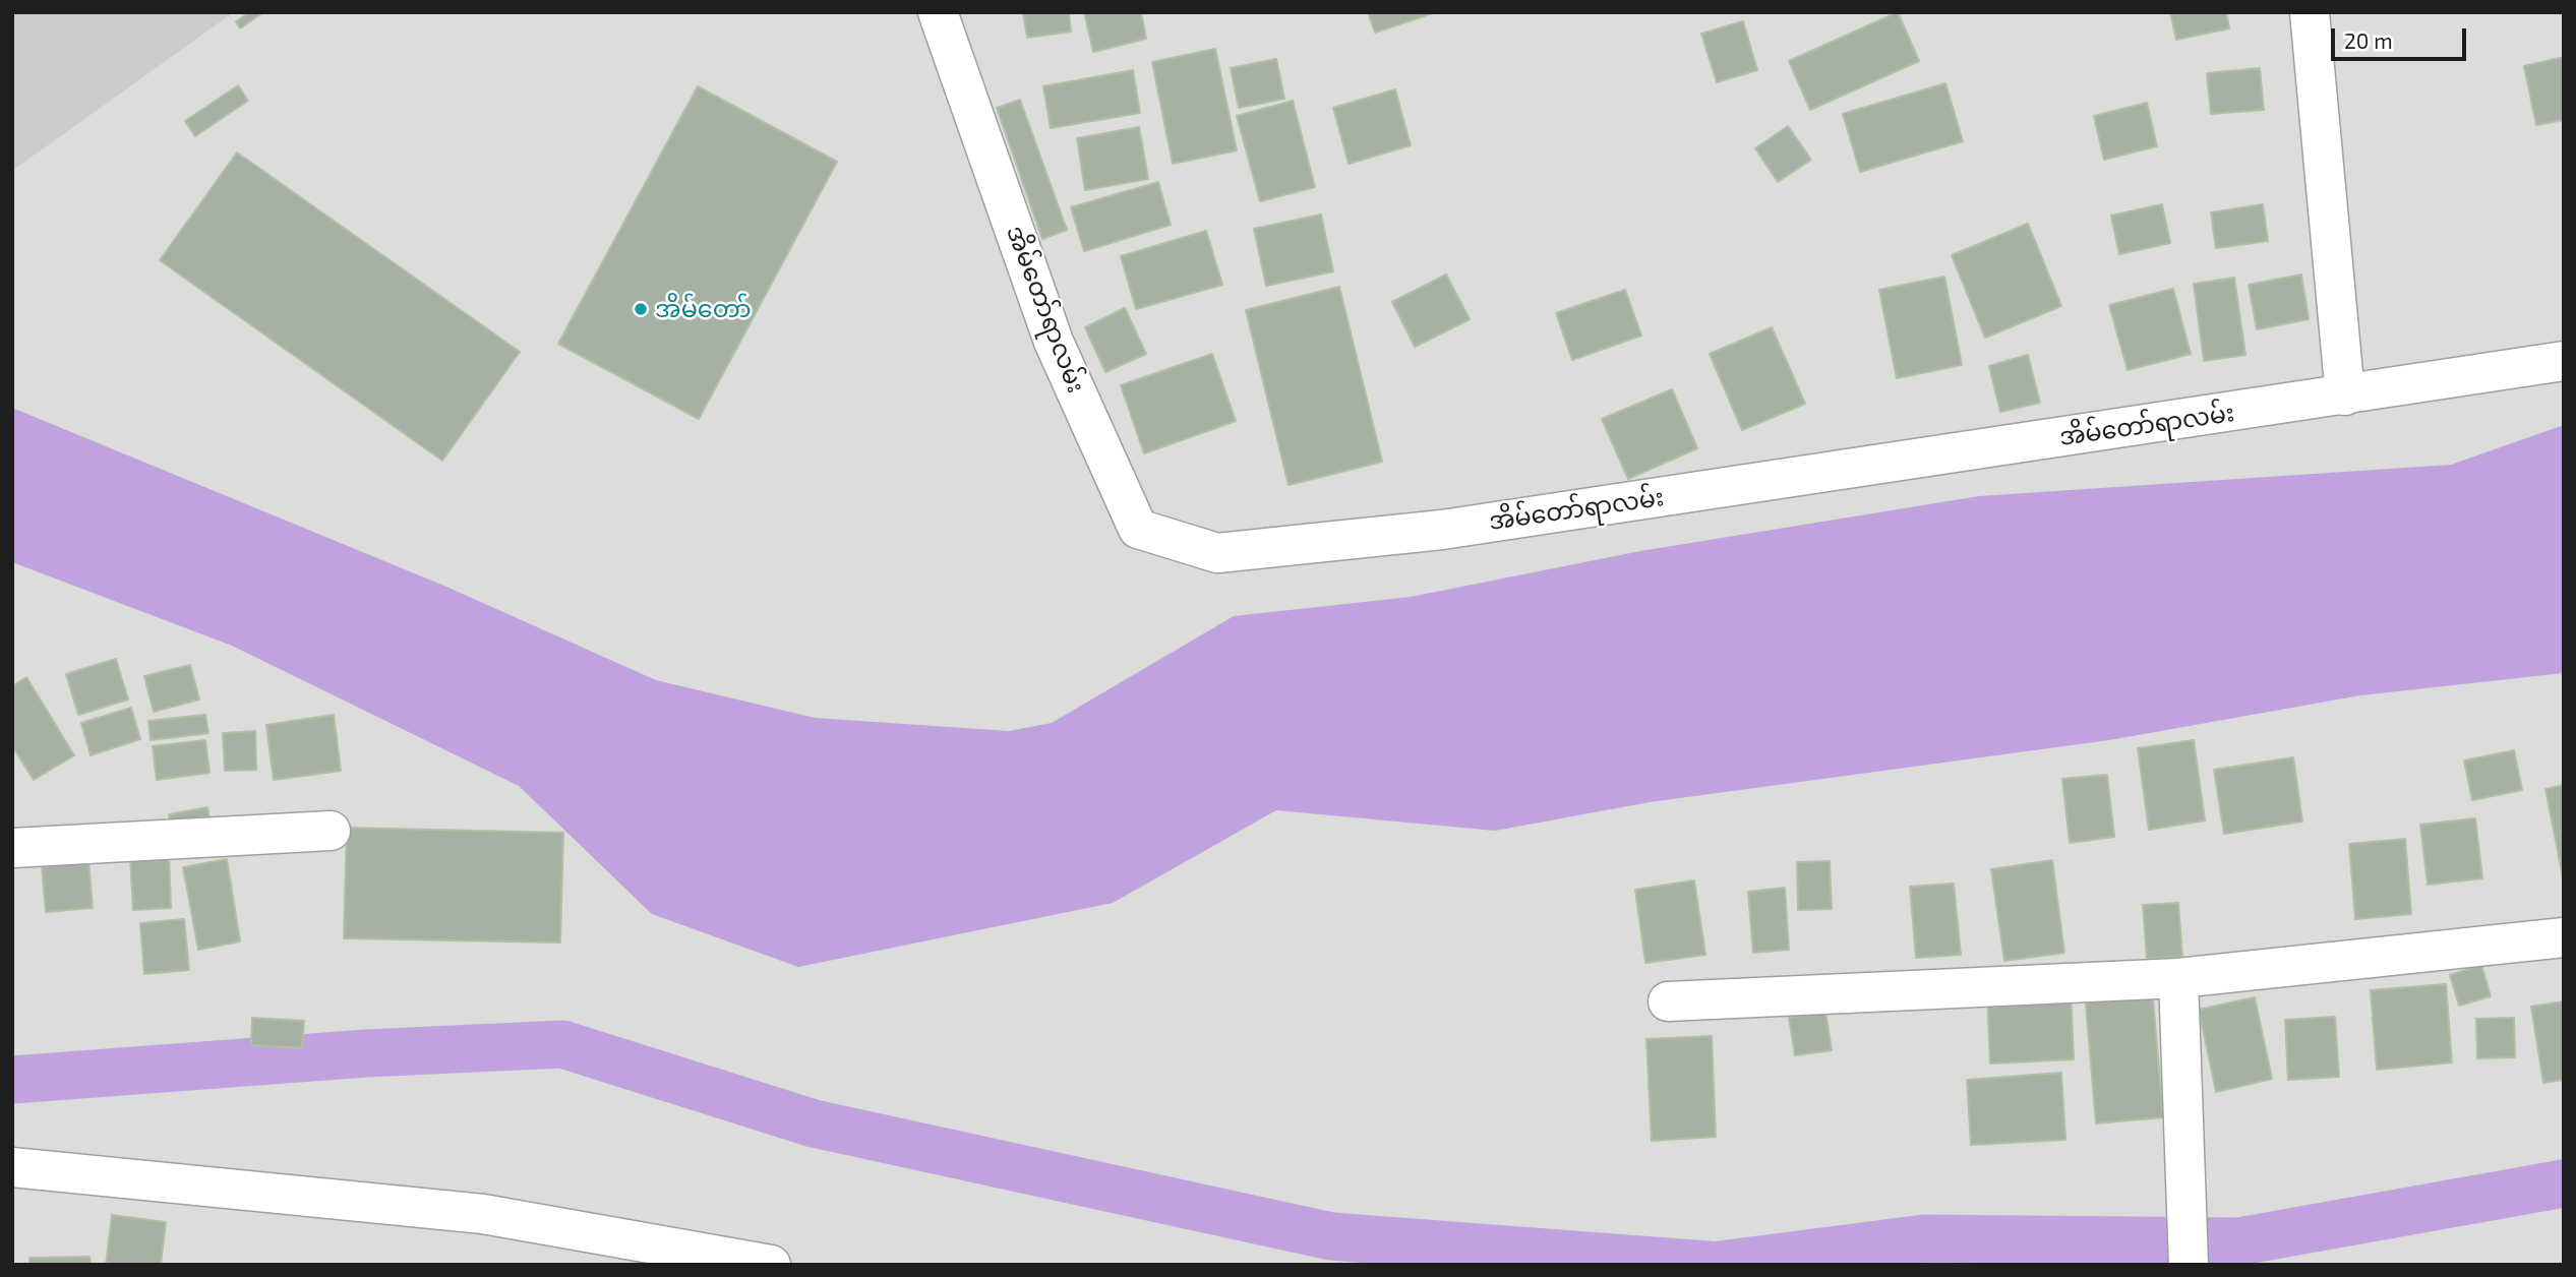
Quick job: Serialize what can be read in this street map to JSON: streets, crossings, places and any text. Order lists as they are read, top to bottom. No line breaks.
{"streets":{"street":["အိမ်တော်ရာလမ်း"]},"places":["အိမ်တော်"],"scale_bar":"20 m"}
